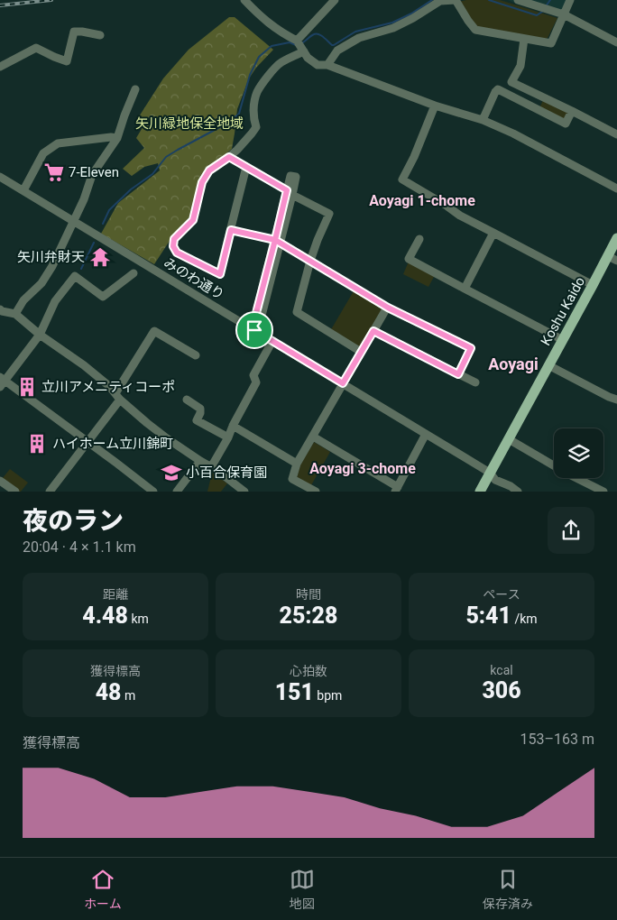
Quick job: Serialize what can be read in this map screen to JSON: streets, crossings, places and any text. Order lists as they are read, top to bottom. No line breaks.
{"streets":{"main road":["Koshu Kaido"],"street":["みのわ通り"]},"crossings":[["みのわ通り","Koshu Kaido"]],"districts":["Aoyagi 1-chome","Aoyagi","Aoyagi 3-chome"],"parks":["矢川緑地保全地域"],"places":{"supermarket":["7-Eleven"],"temple":["矢川弁財天"],"building":["立川アメニティコーポ","ハイホーム立川錦町"],"school or university":["小百合保育園"]},"page":{"heading":["夜のラン","20:04 · 4 × 1.1 km"],"stats":[["距離","4.48 km"],["時間","25:28"],["ペース","5:41 /km"],["獲得標高","48 m"],["心拍数","151 bpm"],["kcal","306"]],"chart":["獲得標高","153–163 m"],"tabs":["ホーム","地図","保存済み"]}}
